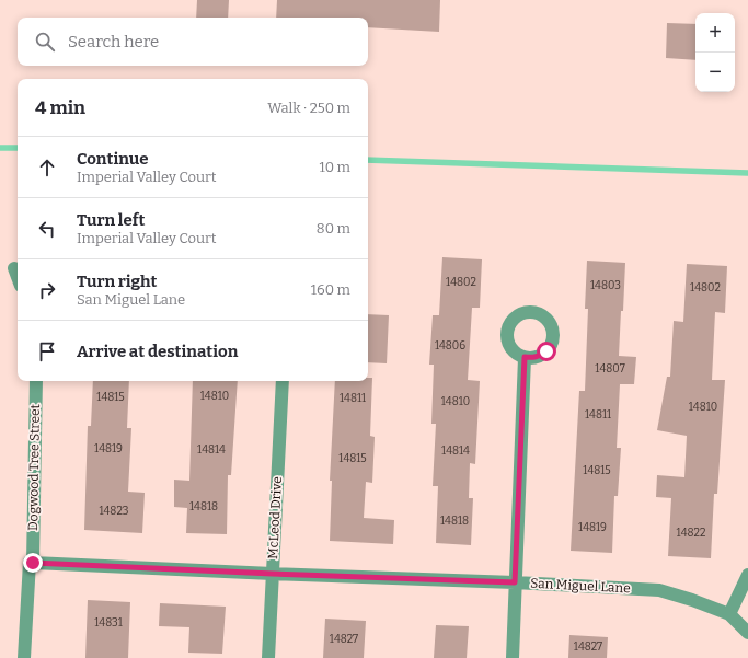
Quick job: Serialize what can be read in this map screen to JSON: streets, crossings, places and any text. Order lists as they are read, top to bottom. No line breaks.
{"streets":{"street":["Dogwood Tree Street","McLeod Drive","San Miguel Lane"]},"crossings":[["Dogwood Tree Street","San Miguel Lane"],["McLeod Drive","San Miguel Lane"]],"house_numbers":["14802","14803","14802","14806","14807","14810","14815","14811","14810","14810","14811","14819","14814","14814","14815","14815","14818","14823","14818","14819","14822","14831","14827","14827"],"page":{"map_buttons":["+","−"],"search":"Search here","heading":["4 min","Walk · 250 m"],"list":[["Continue","Imperial Valley Court","10 m"],["Turn left","Imperial Valley Court","80 m"],["Turn right","San Miguel Lane","160 m"],"Arrive at destination"]}}
